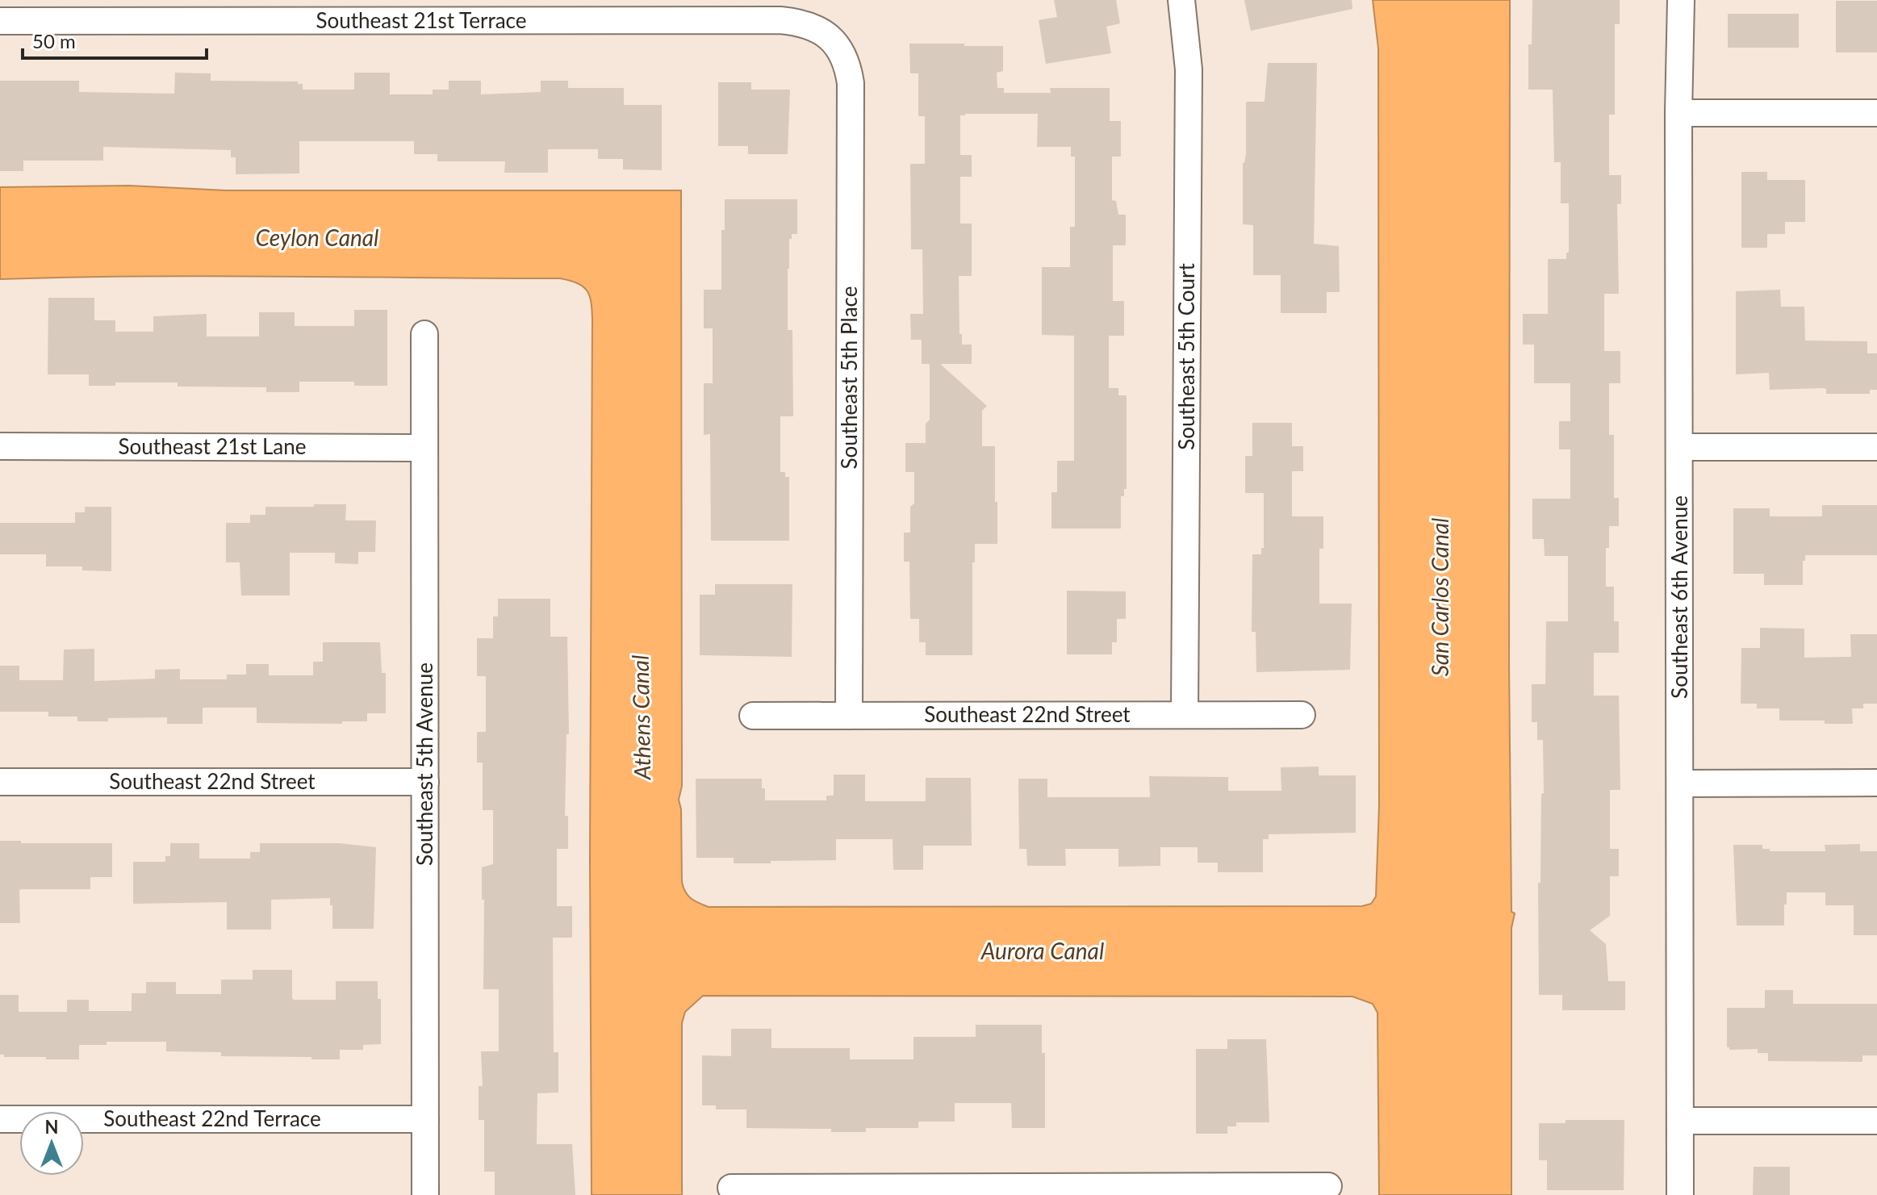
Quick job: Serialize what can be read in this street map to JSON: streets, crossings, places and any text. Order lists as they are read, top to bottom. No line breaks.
{"streets":{"street":["Southeast 21st Terrace","Southeast 5th Court","Southeast 5th Place","Southeast 21st Lane","Southeast 6th Avenue","Southeast 22nd Street","Southeast 5th Avenue","Southeast 22nd Terrace"]},"crossings":[["Southeast 21st Terrace","Southeast 5th Place"],["Southeast 5th Court","Southeast 22nd Street"],["Southeast 5th Place","Southeast 22nd Street"],["Southeast 21st Lane","Southeast 5th Avenue"],["Southeast 22nd Street","Southeast 5th Avenue"],["Southeast 5th Avenue","Southeast 22nd Terrace"]],"water":["Ceylon Canal","San Carlos Canal","Athens Canal","Aurora Canal"],"scale_bar":"50 m","north":"top"}
